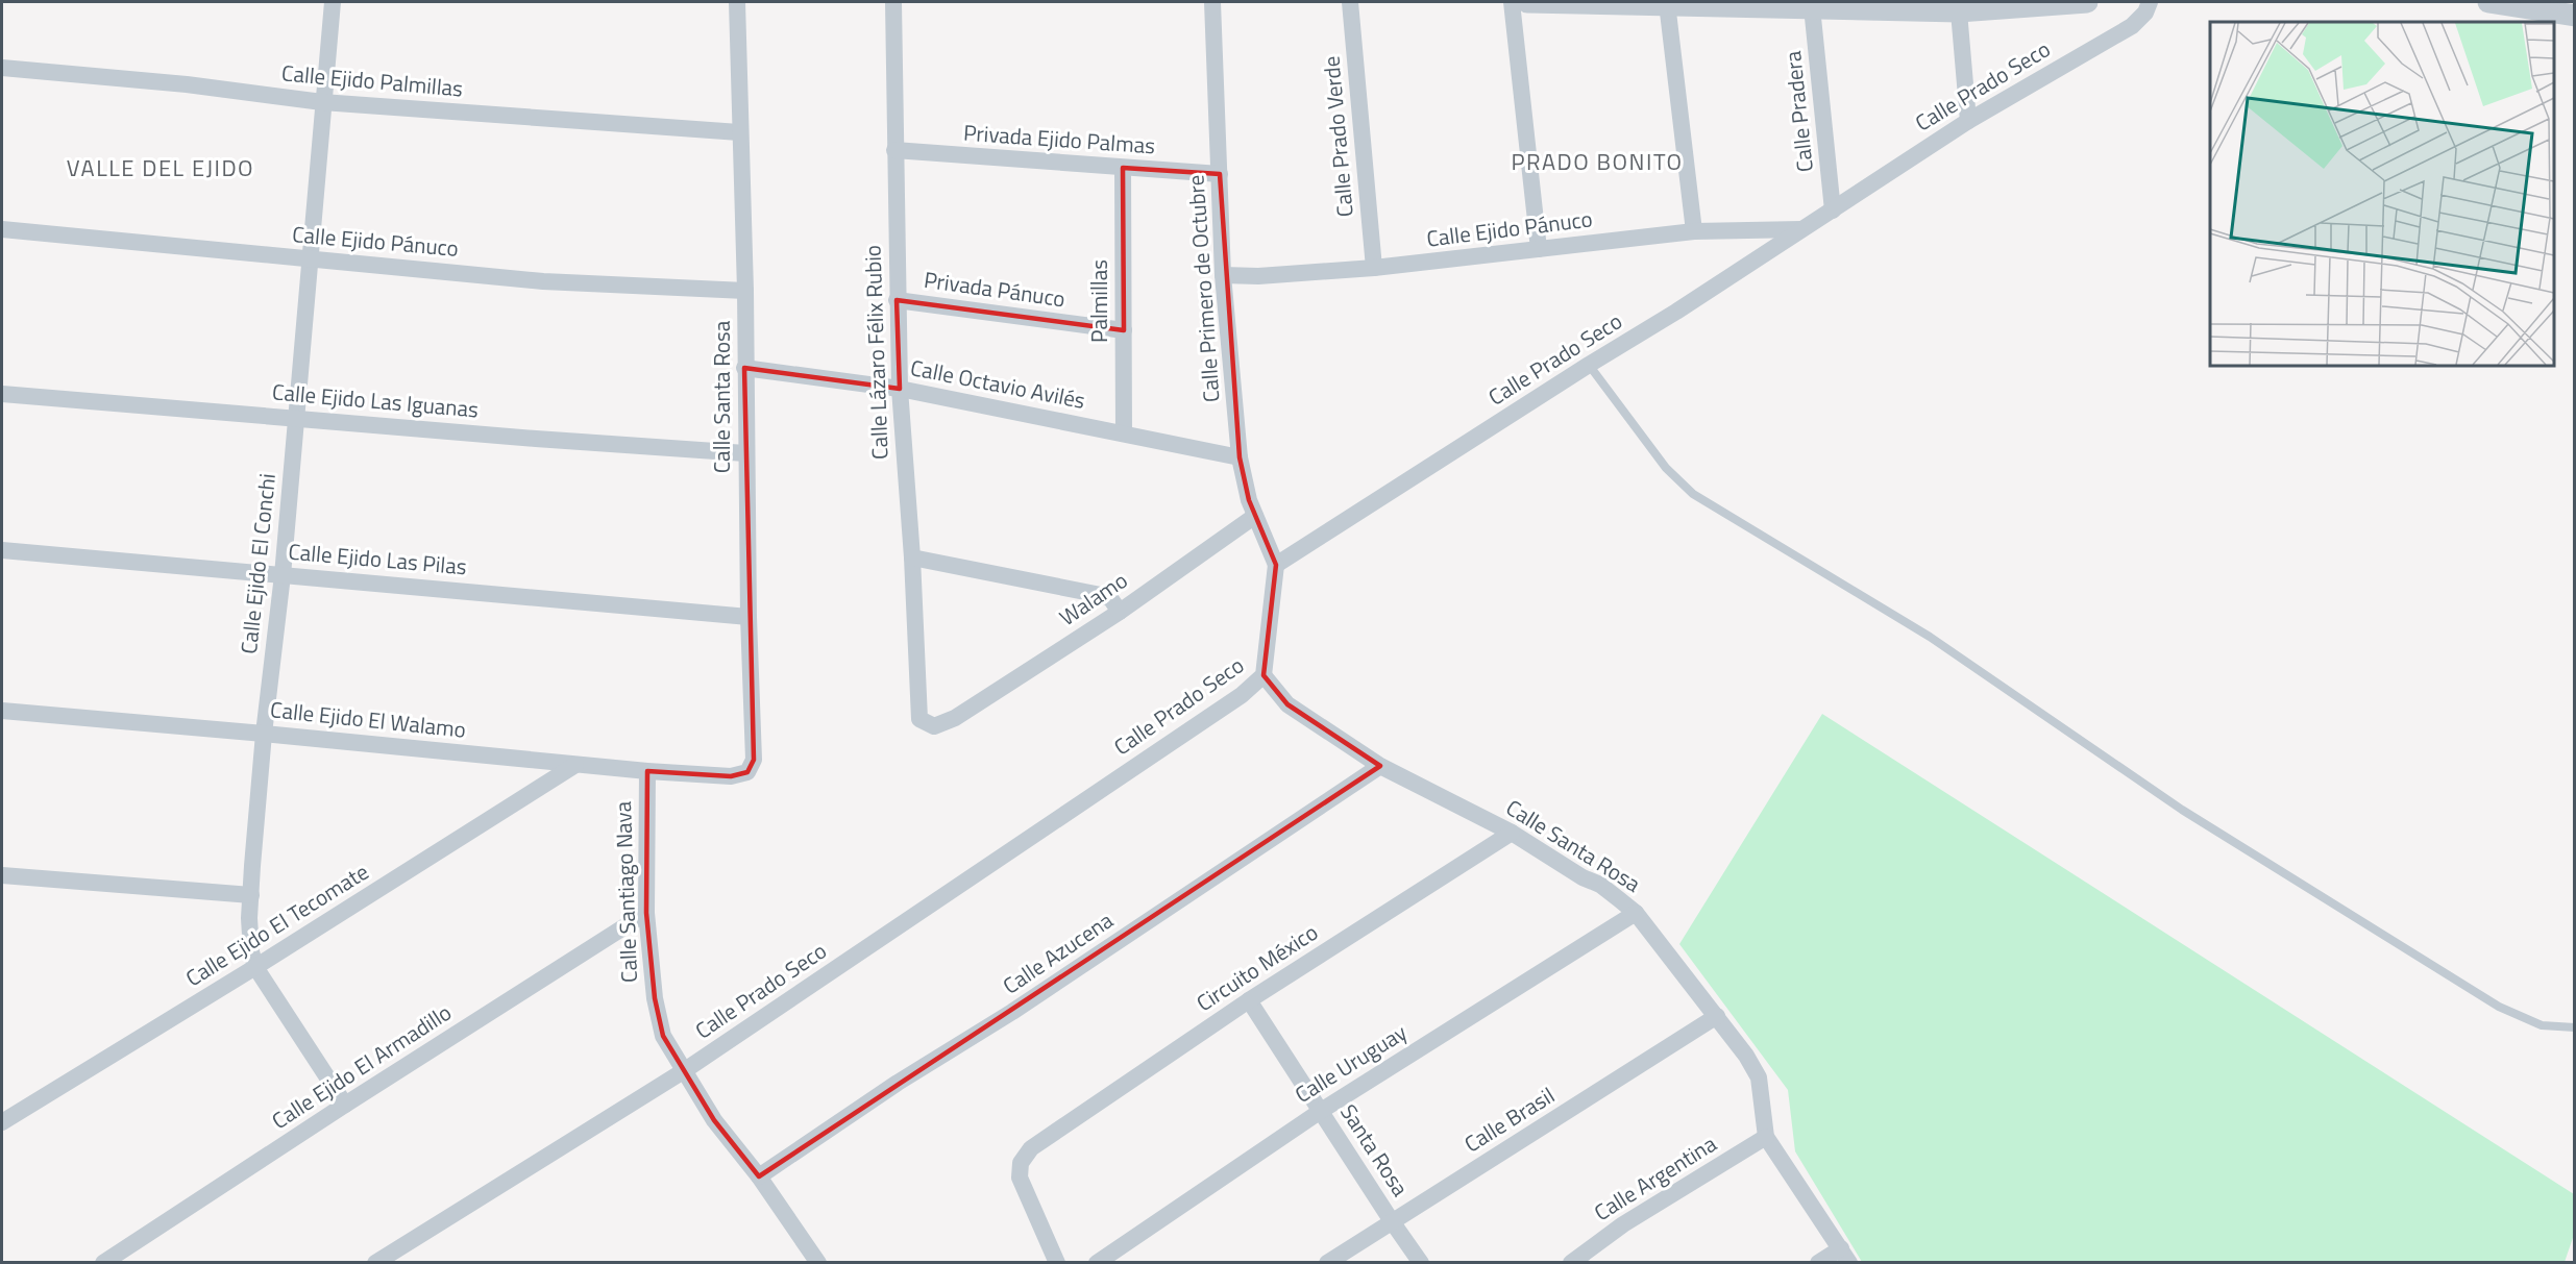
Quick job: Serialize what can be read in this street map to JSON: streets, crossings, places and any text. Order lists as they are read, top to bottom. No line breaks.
{"streets":{"street":["Calle Ejido Palmillas","Calle Prado Seco","Calle Pradera","Calle Prado Verde","Privada Ejido Palmas","Calle Ejido Pánuco","Calle Primero de Octubre","Privada Pánuco","Palmillas","Calle Lázaro Félix Rubio","Calle Octavio Avilés","Calle Santa Rosa","Calle Ejido Las Iguanas","Calle Ejido Las Pilas","Calle Ejido El Conchi","Walamo","Calle Ejido El Walamo","Calle Santiago Nava","Calle Ejido El Tecomate","Calle Azucena","Circuito México","Calle Uruguay","Calle Ejido El Armadillo","Calle Brasil","Santa Rosa","Calle Argentina"]},"crossings":[["Calle Ejido Palmillas","Calle Santa Rosa"],["Calle Ejido Palmillas","Calle Ejido El Conchi"],["Calle Prado Seco","Calle Pradera"],["Calle Prado Seco","Calle Ejido Pánuco"],["Calle Prado Seco","Calle Primero de Octubre"],["Calle Prado Seco","Calle Santa Rosa"],["Calle Prado Seco","Calle Santiago Nava"],["Calle Prado Verde","Calle Ejido Pánuco"],["Privada Ejido Palmas","Calle Primero de Octubre"],["Privada Ejido Palmas","Palmillas"],["Privada Ejido Palmas","Calle Lázaro Félix Rubio"],["Calle Ejido Pánuco","Calle Primero de Octubre"],["Calle Ejido Pánuco","Calle Santa Rosa"],["Calle Ejido Pánuco","Calle Ejido El Conchi"],["Calle Primero de Octubre","Calle Octavio Avilés"],["Calle Primero de Octubre","Walamo"],["Privada Pánuco","Palmillas"],["Privada Pánuco","Calle Lázaro Félix Rubio"],["Palmillas","Calle Octavio Avilés"],["Calle Lázaro Félix Rubio","Calle Octavio Avilés"],["Calle Lázaro Félix Rubio","Walamo"],["Calle Octavio Avilés","Calle Santa Rosa"],["Calle Santa Rosa","Calle Ejido Las Iguanas"],["Calle Santa Rosa","Calle Ejido Las Pilas"],["Calle Santa Rosa","Calle Ejido El Walamo"],["Calle Santa Rosa","Calle Azucena"],["Calle Santa Rosa","Circuito México"],["Calle Santa Rosa","Calle Uruguay"],["Calle Santa Rosa","Calle Brasil"],["Calle Santa Rosa","Calle Argentina"],["Calle Ejido Las Iguanas","Calle Ejido El Conchi"],["Calle Ejido Las Pilas","Calle Ejido El Conchi"],["Calle Ejido El Conchi","Calle Ejido El Walamo"],["Calle Ejido El Conchi","Calle Ejido El Tecomate"],["Calle Ejido El Conchi","Calle Ejido El Armadillo"],["Calle Ejido El Walamo","Calle Santiago Nava"],["Calle Ejido El Walamo","Calle Ejido El Tecomate"],["Calle Santiago Nava","Calle Azucena"],["Calle Santiago Nava","Calle Ejido El Armadillo"],["Circuito México","Santa Rosa"],["Calle Uruguay","Santa Rosa"],["Calle Brasil","Santa Rosa"]],"districts":["PRADO BONITO","VALLE DEL EJIDO"]}
